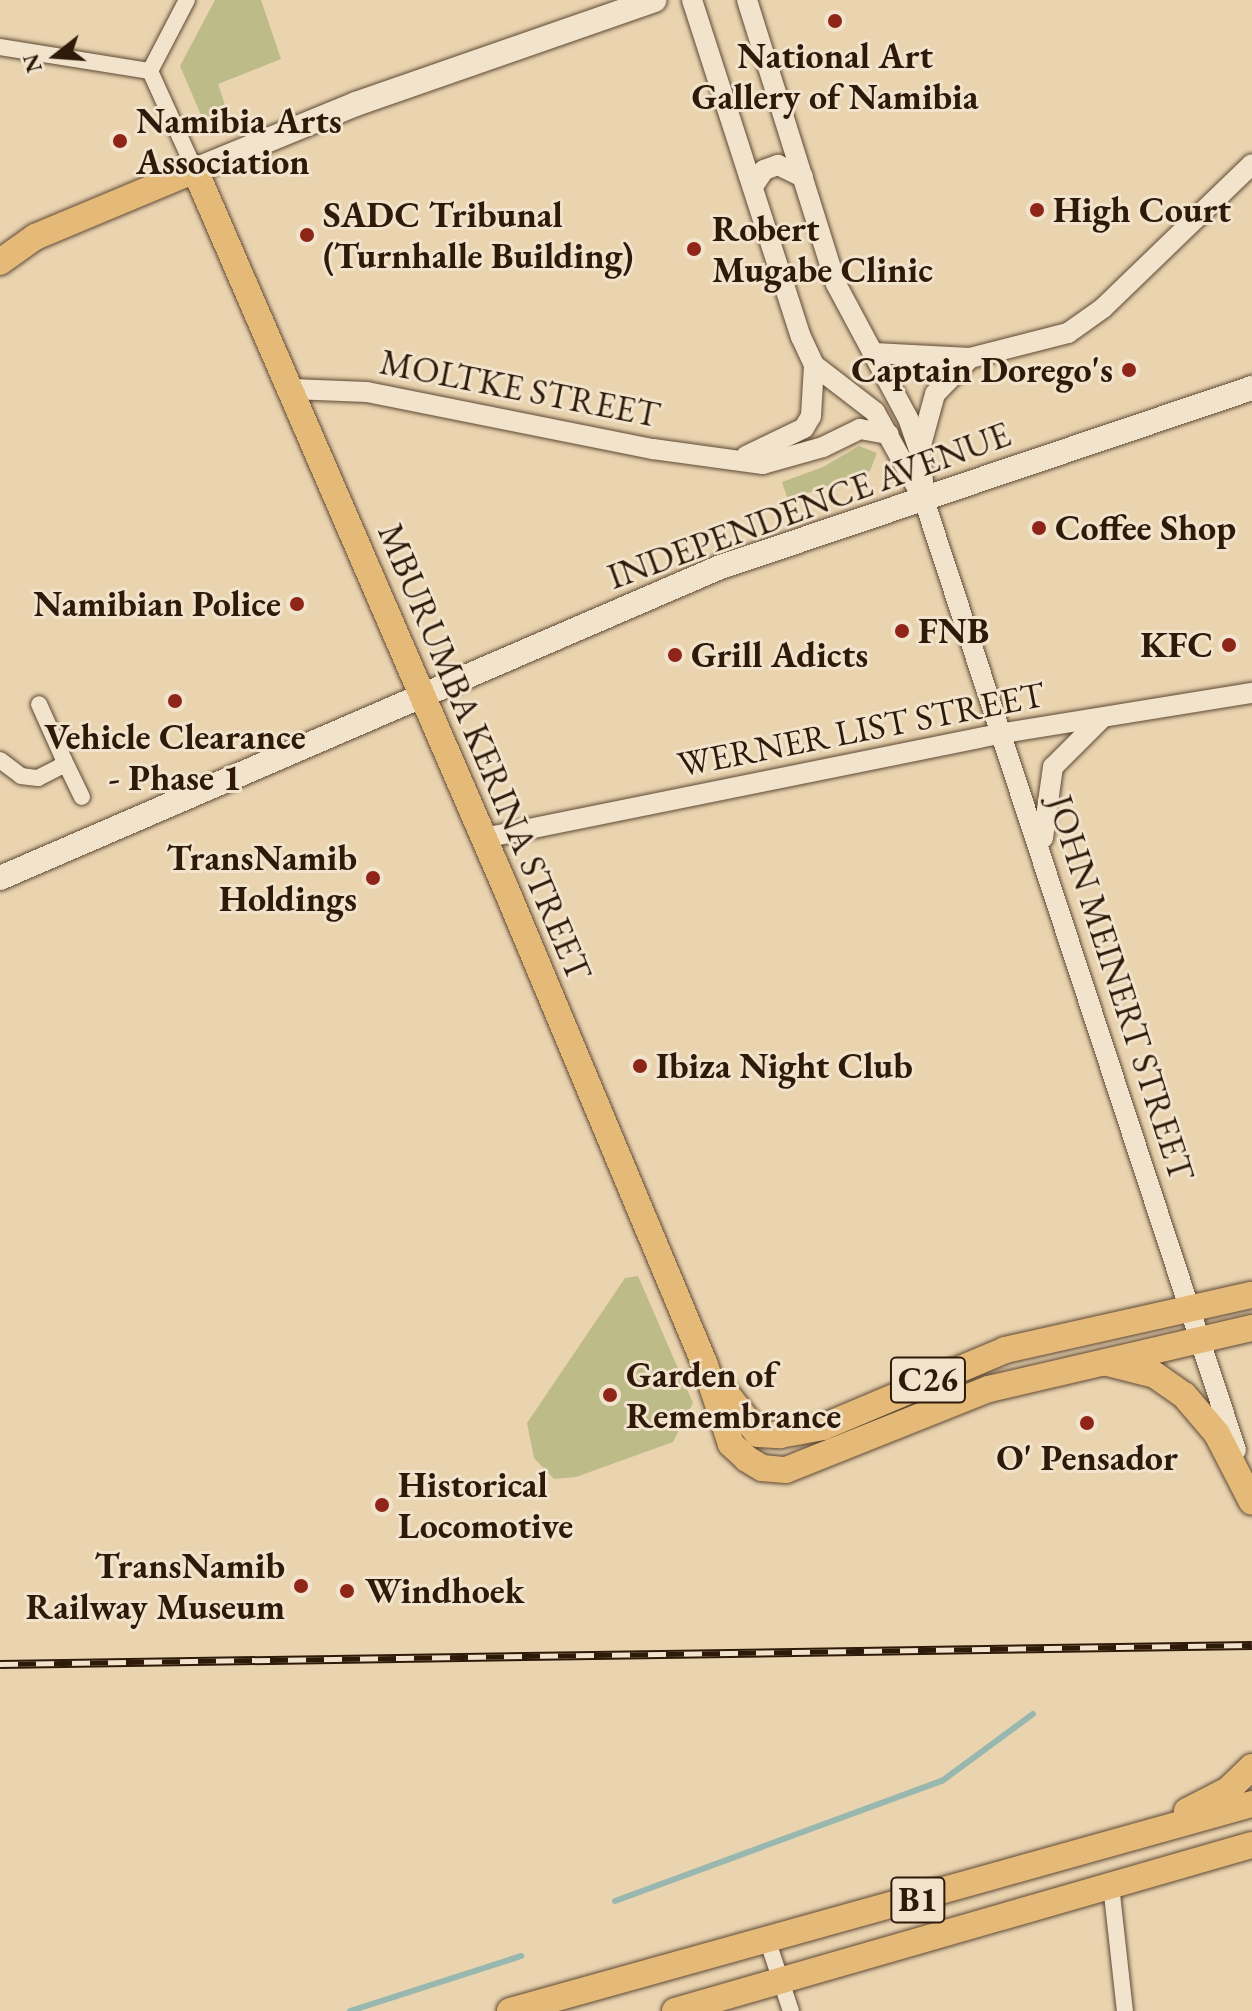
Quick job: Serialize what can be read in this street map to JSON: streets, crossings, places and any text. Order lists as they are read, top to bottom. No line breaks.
{"streets":{"main road":["INDEPENDENCE AVENUE","MBURUMBA KERINA STREET","C26","B1"],"street":["MOLTKE STREET","WERNER LIST STREET","JOHN MEINERT STREET"]},"crossings":[["MOLTKE STREET","MBURUMBA KERINA STREET"],["MOLTKE STREET","JOHN MEINERT STREET"],["INDEPENDENCE AVENUE","MBURUMBA KERINA STREET"],["INDEPENDENCE AVENUE","JOHN MEINERT STREET"],["WERNER LIST STREET","MBURUMBA KERINA STREET"],["WERNER LIST STREET","JOHN MEINERT STREET"],["MBURUMBA KERINA STREET","C26"],["JOHN MEINERT STREET","C26"]],"places":["National Art Gallery of Namibia","Namibia Arts Association","High Court","SADC Tribunal (Turnhalle Building)","Robert Mugabe Clinic","Captain Dorego's","Coffee Shop","Namibian Police","FNB","KFC","Grill Adicts","Vehicle Clearance - Phase 1","TransNamib Holdings","Ibiza Night Club","Garden of Remembrance","O' Pensador","Historical Locomotive","TransNamib Railway Museum","Windhoek"],"north":"left"}
